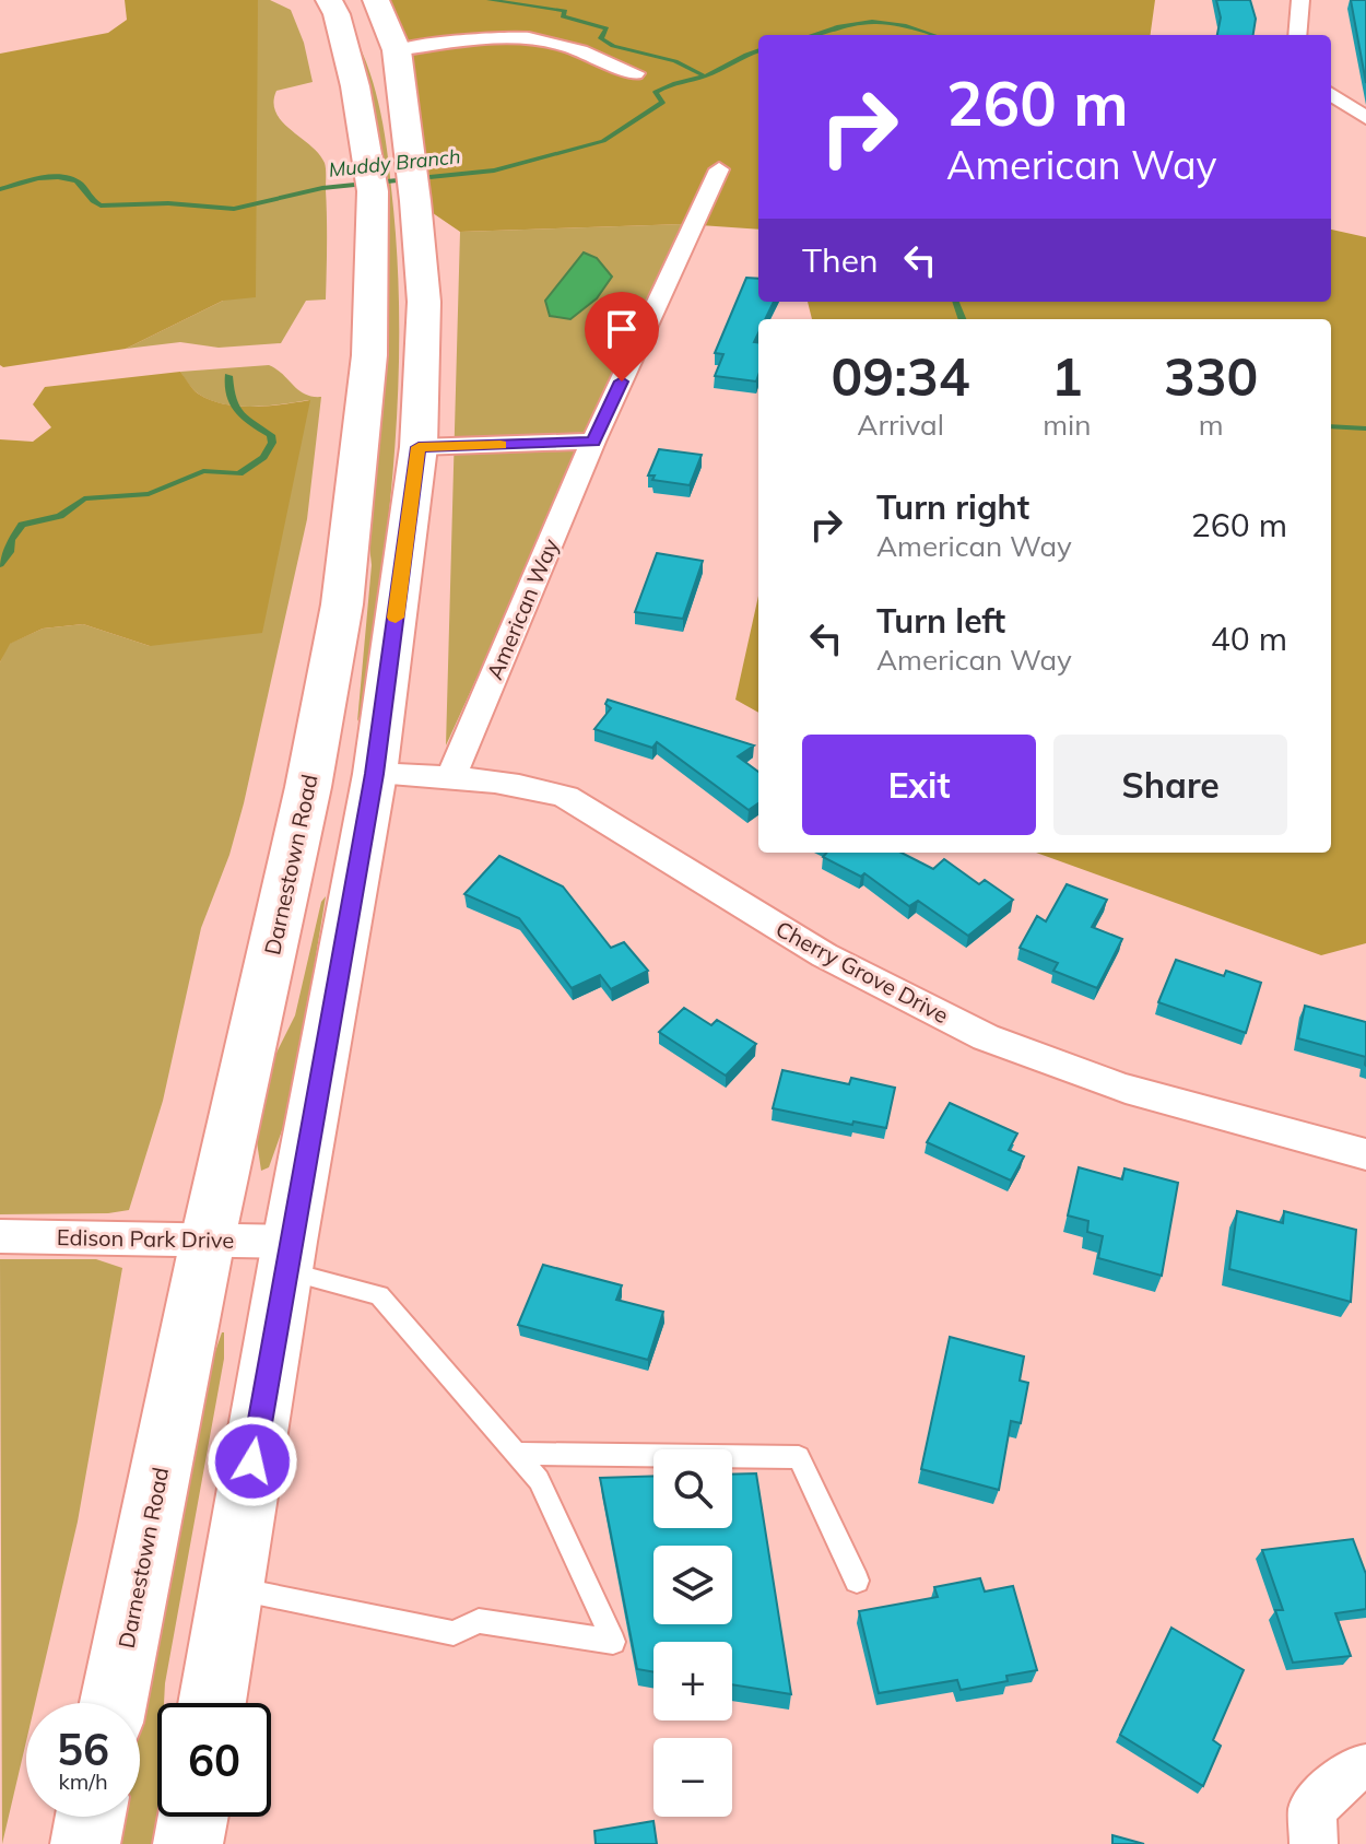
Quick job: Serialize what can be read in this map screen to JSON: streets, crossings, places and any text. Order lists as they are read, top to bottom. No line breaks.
{"streets":{"main road":["Darnestown Road"],"street":["American Way","Cherry Grove Drive","Edison Park Drive"]},"crossings":[["American Way","Cherry Grove Drive"],["Darnestown Road","Cherry Grove Drive"],["Darnestown Road","Edison Park Drive"]],"water":["Muddy Branch"],"page":{"turn":["260 m","American Way"],"then":"Then","eta":["09:34","Arrival","1","min","330","m"],"list":[{"name":"Turn right","note":"American Way","value":"260 m"},{"name":"Turn left","note":"American Way","value":"40 m"}],"buttons":["Exit","Share"],"map_buttons":["+","−"],"speed":"56 km/h","limit":"60"}}
